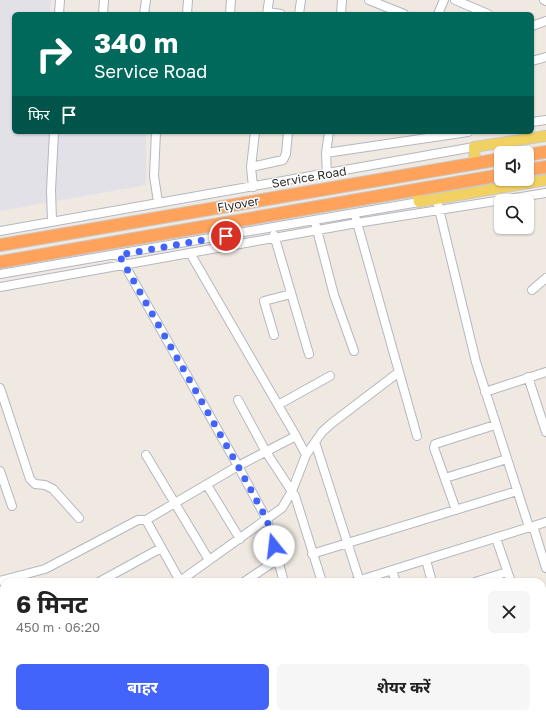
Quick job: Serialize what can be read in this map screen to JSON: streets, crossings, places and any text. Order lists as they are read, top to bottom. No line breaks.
{"streets":{"highway":["Flyover"],"main road":["Service Road"]},"page":{"turn":["340 m","Service Road"],"then":"फिर","heading":["6 मिनट","450 m · 06:20"],"buttons":["बाहर","शेयर करें"]}}
